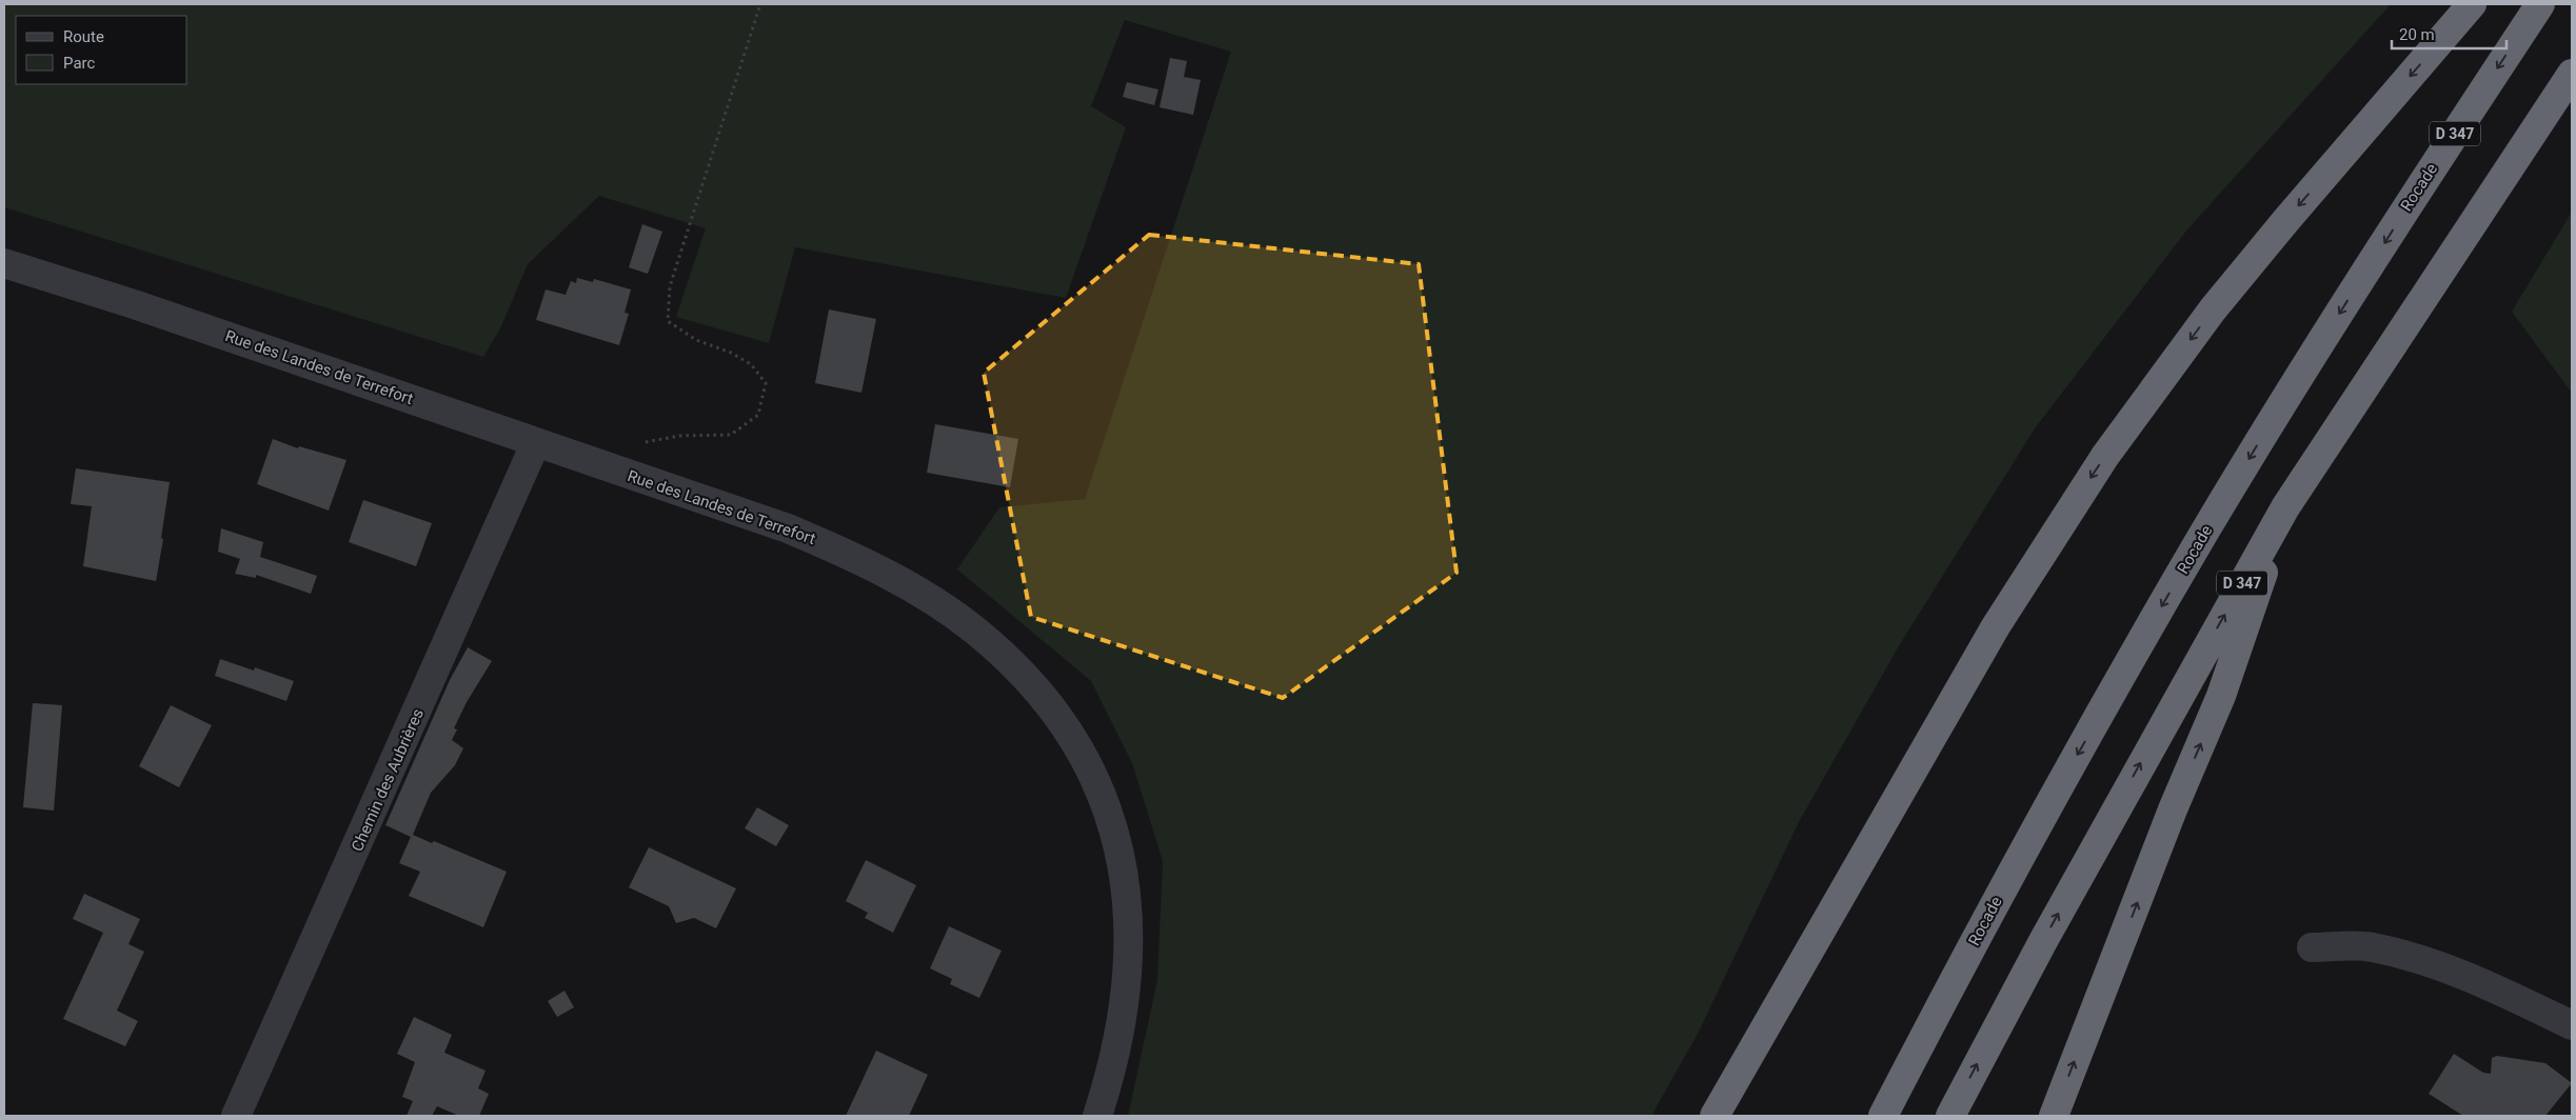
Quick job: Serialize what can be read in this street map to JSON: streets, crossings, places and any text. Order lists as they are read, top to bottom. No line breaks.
{"streets":{"highway":["D 347","Rocade"],"street":["Rue des Landes de Terrefort","Chemin des Aubrières"]},"crossings":[["Rue des Landes de Terrefort","Chemin des Aubrières"]],"legend":["Route","Parc"],"scale_bar":"20 m"}
